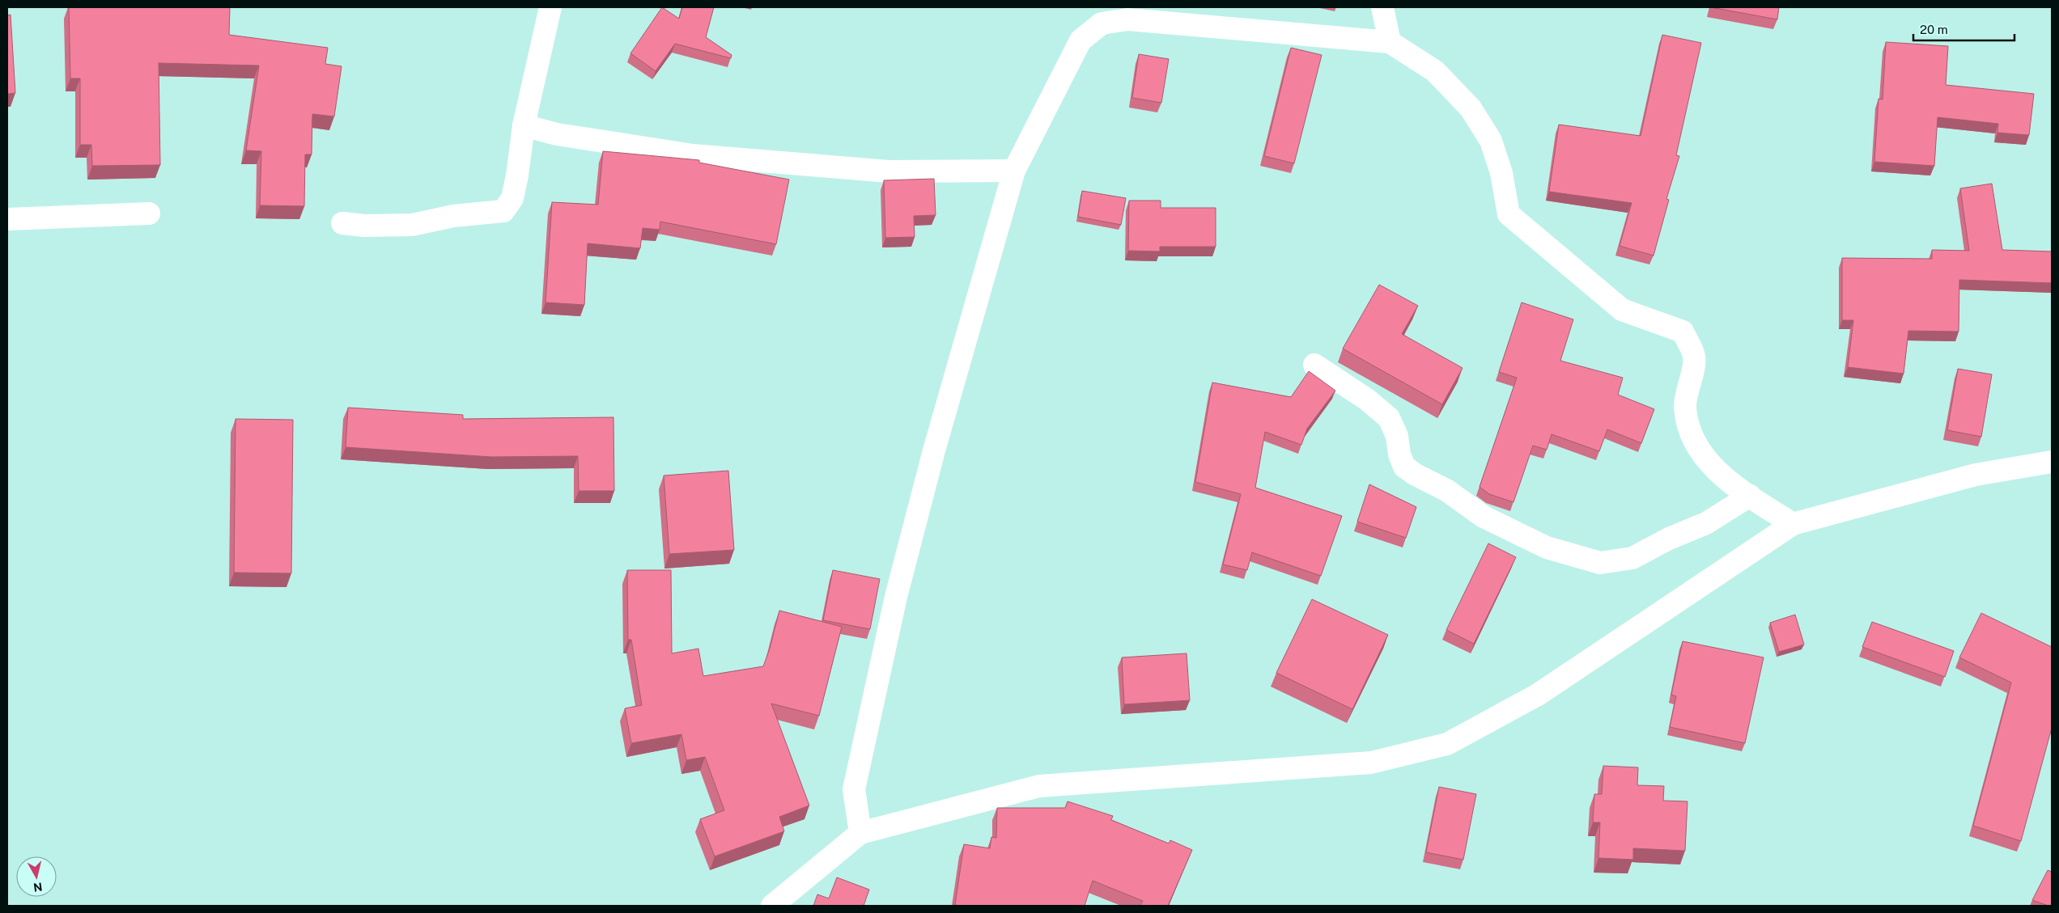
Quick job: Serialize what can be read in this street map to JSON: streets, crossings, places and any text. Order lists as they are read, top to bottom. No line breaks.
{"scale_bar":"20 m","north":"bottom"}
